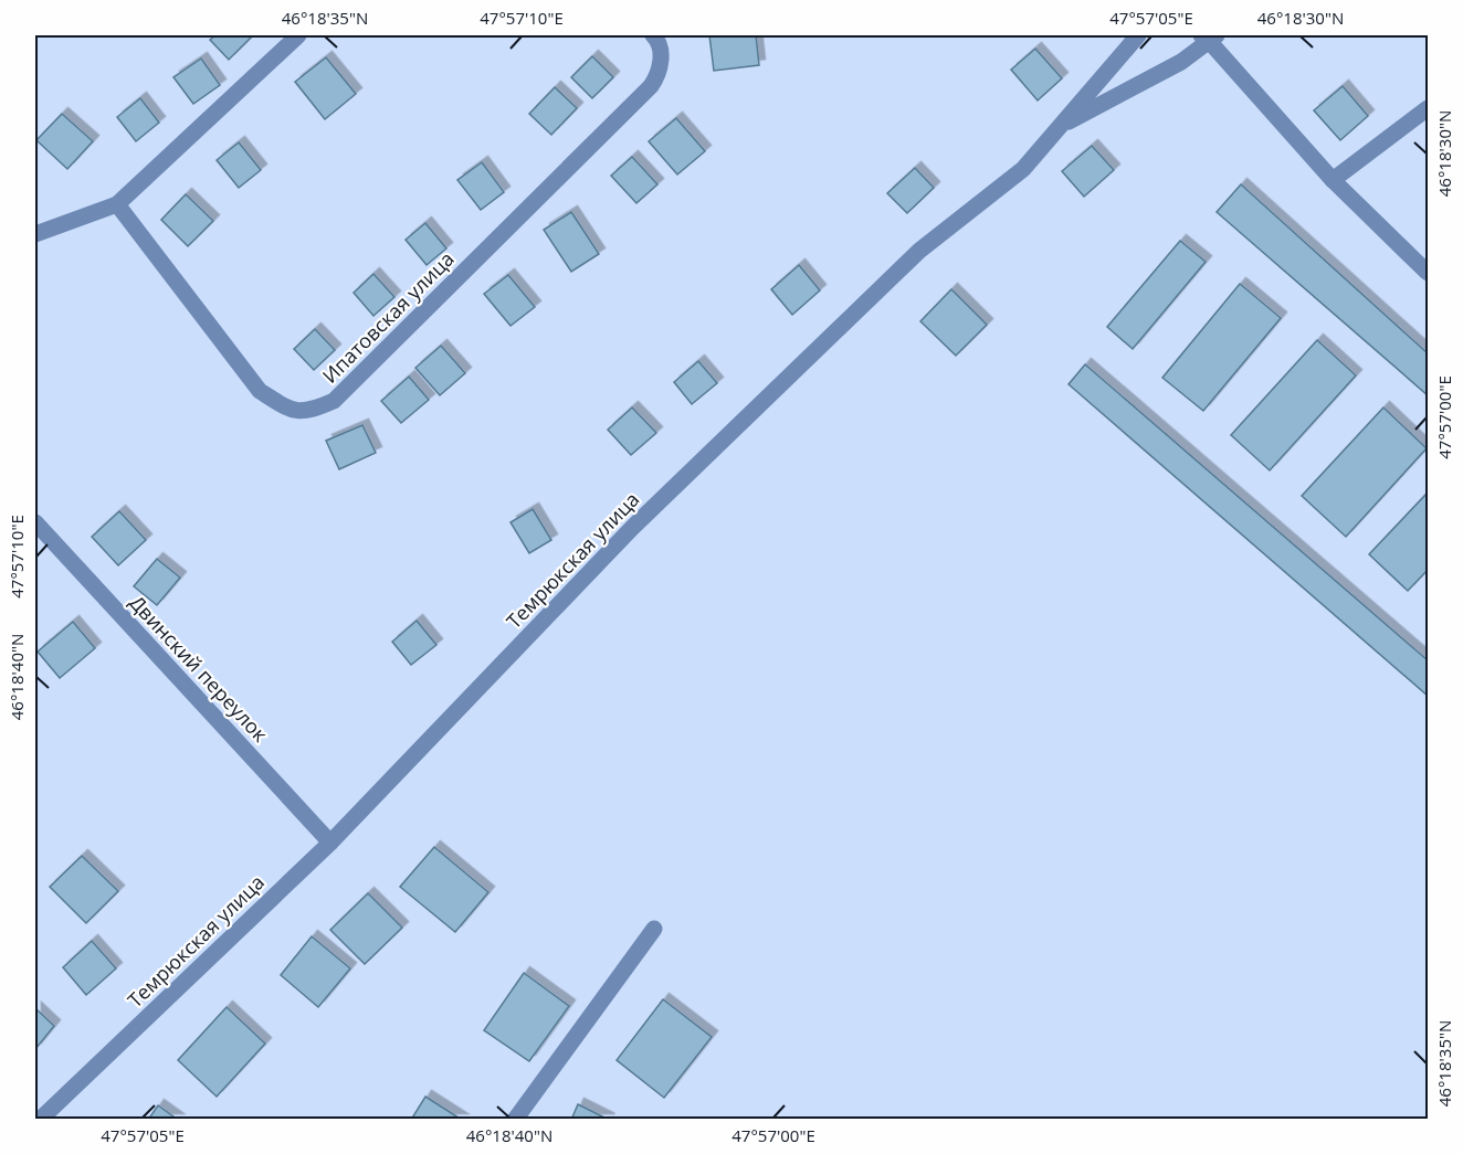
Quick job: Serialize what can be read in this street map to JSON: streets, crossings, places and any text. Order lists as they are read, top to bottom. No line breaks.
{"streets":{"street":["Ипатовская улица","Темрюкская улица","Двинский переулок"]},"crossings":[["Темрюкская улица","Двинский переулок"]],"coordinates":["46°18'35\"N","47°57'10\"E","47°57'05\"E","46°18'30\"N","47°57'00\"E","46°18'40\"N"]}
